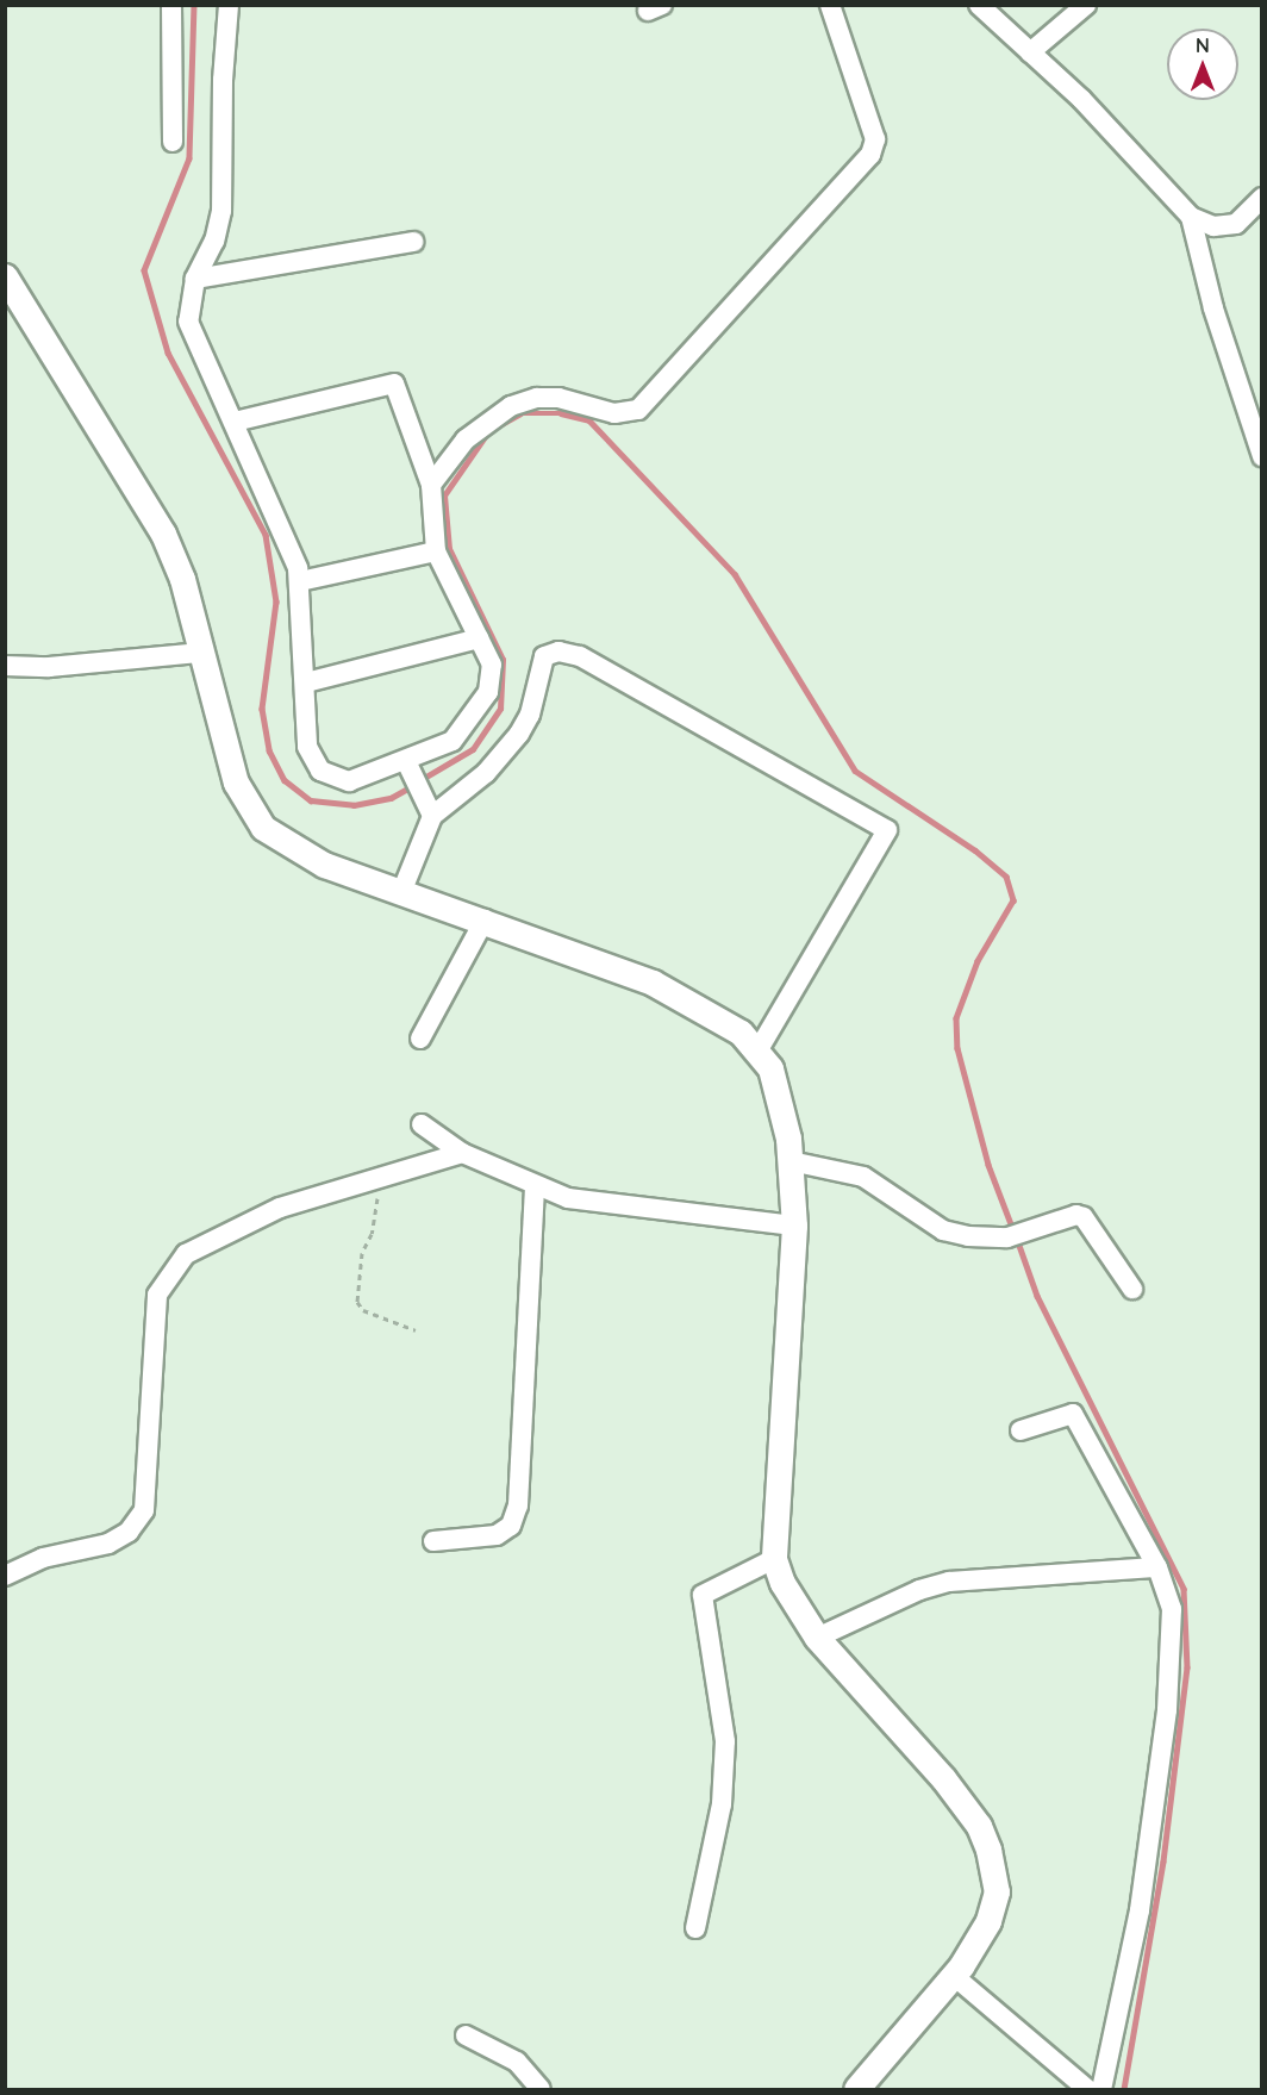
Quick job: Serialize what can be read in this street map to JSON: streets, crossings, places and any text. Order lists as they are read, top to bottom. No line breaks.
{"north":"top"}
